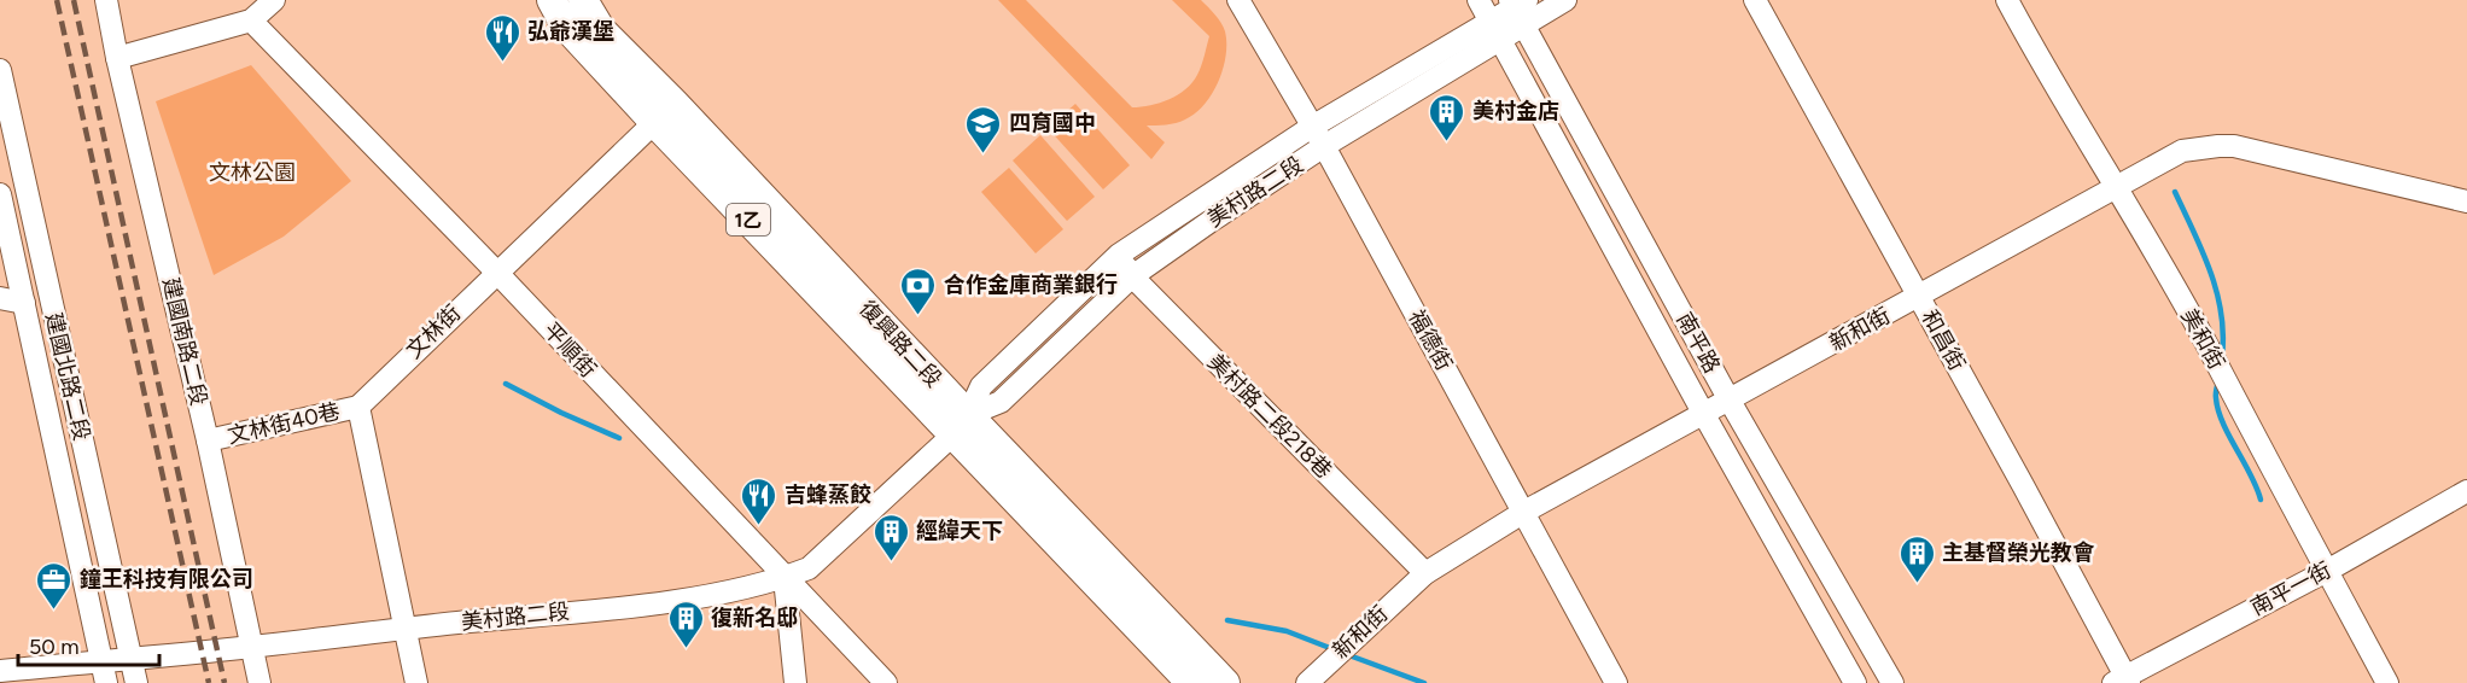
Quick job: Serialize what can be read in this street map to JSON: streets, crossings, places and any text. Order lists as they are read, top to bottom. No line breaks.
{"streets":{"main road":["1乙","復興路二段"],"street":["美村路二段","新和街","文林街","美和街","福德街","和昌街","建國南路二段","南平路","平順街","建國北路二段","美村路二段218巷","文林街40巷","南平一街"]},"crossings":[["美村路二段","福德街"],["美村路二段","建國南路二段"],["美村路二段","南平路"],["美村路二段","復興路二段"],["美村路二段","平順街"],["美村路二段","建國北路二段"],["美村路二段","美村路二段218巷"],["新和街","美和街"],["新和街","福德街"],["新和街","和昌街"],["新和街","南平路"],["新和街","美村路二段218巷"],["文林街","復興路二段"],["文林街","平順街"],["文林街","文林街40巷"],["美和街","南平一街"],["和昌街","南平一街"],["建國南路二段","文林街40巷"]],"parks":["文林公園"],"places":{"restaurant":["弘爺漢堡","吉蜂蒸餃"],"building":["美村金店","經緯天下","主基督榮光教會","復新名邸"],"school or university":["四育國中"],"bank":["合作金庫商業銀行"],"office":["鐘王科技有限公司"]},"scale_bar":"50 m"}
